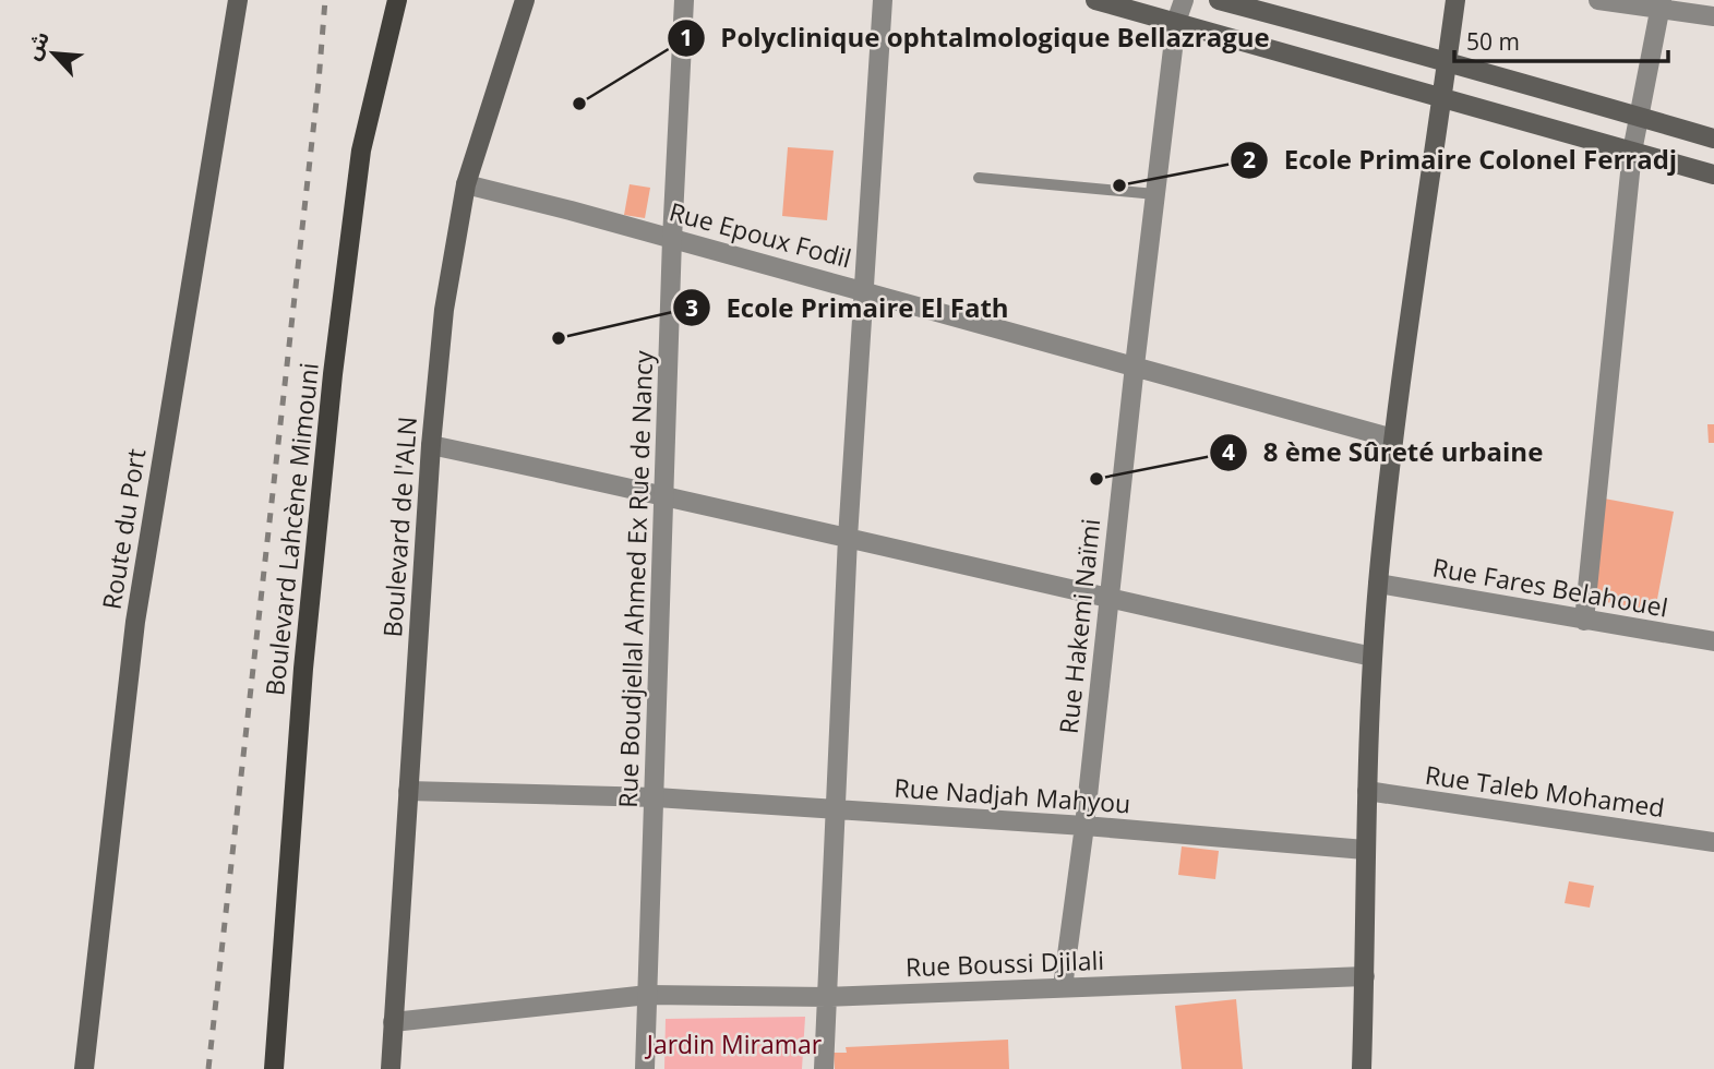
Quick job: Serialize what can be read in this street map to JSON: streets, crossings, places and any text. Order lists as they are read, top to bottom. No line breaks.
{"streets":{"main road":["Boulevard de l'ALN","Route du Port","Boulevard Lahcène Mimouni"],"street":["Rue Epoux Fodil","Rue Boudjellal Ahmed Ex Rue de Nancy","Rue Fares Belahouel","Rue Hakemi Naïmi","Rue Taleb Mohamed","Rue Nadjah Mahyou","Rue Boussi Djilali"]},"crossings":[["Rue Epoux Fodil","Boulevard de l'ALN"],["Rue Epoux Fodil","Rue Boudjellal Ahmed Ex Rue de Nancy"],["Rue Epoux Fodil","Rue Hakemi Naïmi"],["Boulevard de l'ALN","Rue Nadjah Mahyou"],["Boulevard de l'ALN","Rue Boussi Djilali"],["Rue Boudjellal Ahmed Ex Rue de Nancy","Rue Nadjah Mahyou"],["Rue Boudjellal Ahmed Ex Rue de Nancy","Rue Boussi Djilali"],["Rue Hakemi Naïmi","Rue Nadjah Mahyou"],["Rue Hakemi Naïmi","Rue Boussi Djilali"]],"parks":["Jardin Miramar"],"places":["Polyclinique ophtalmologique Bellazrague","Ecole Primaire Colonel Ferradj","Ecole Primaire El Fath","8 ème Sûreté urbaine"],"scale_bar":"50 m","north":"top left"}
